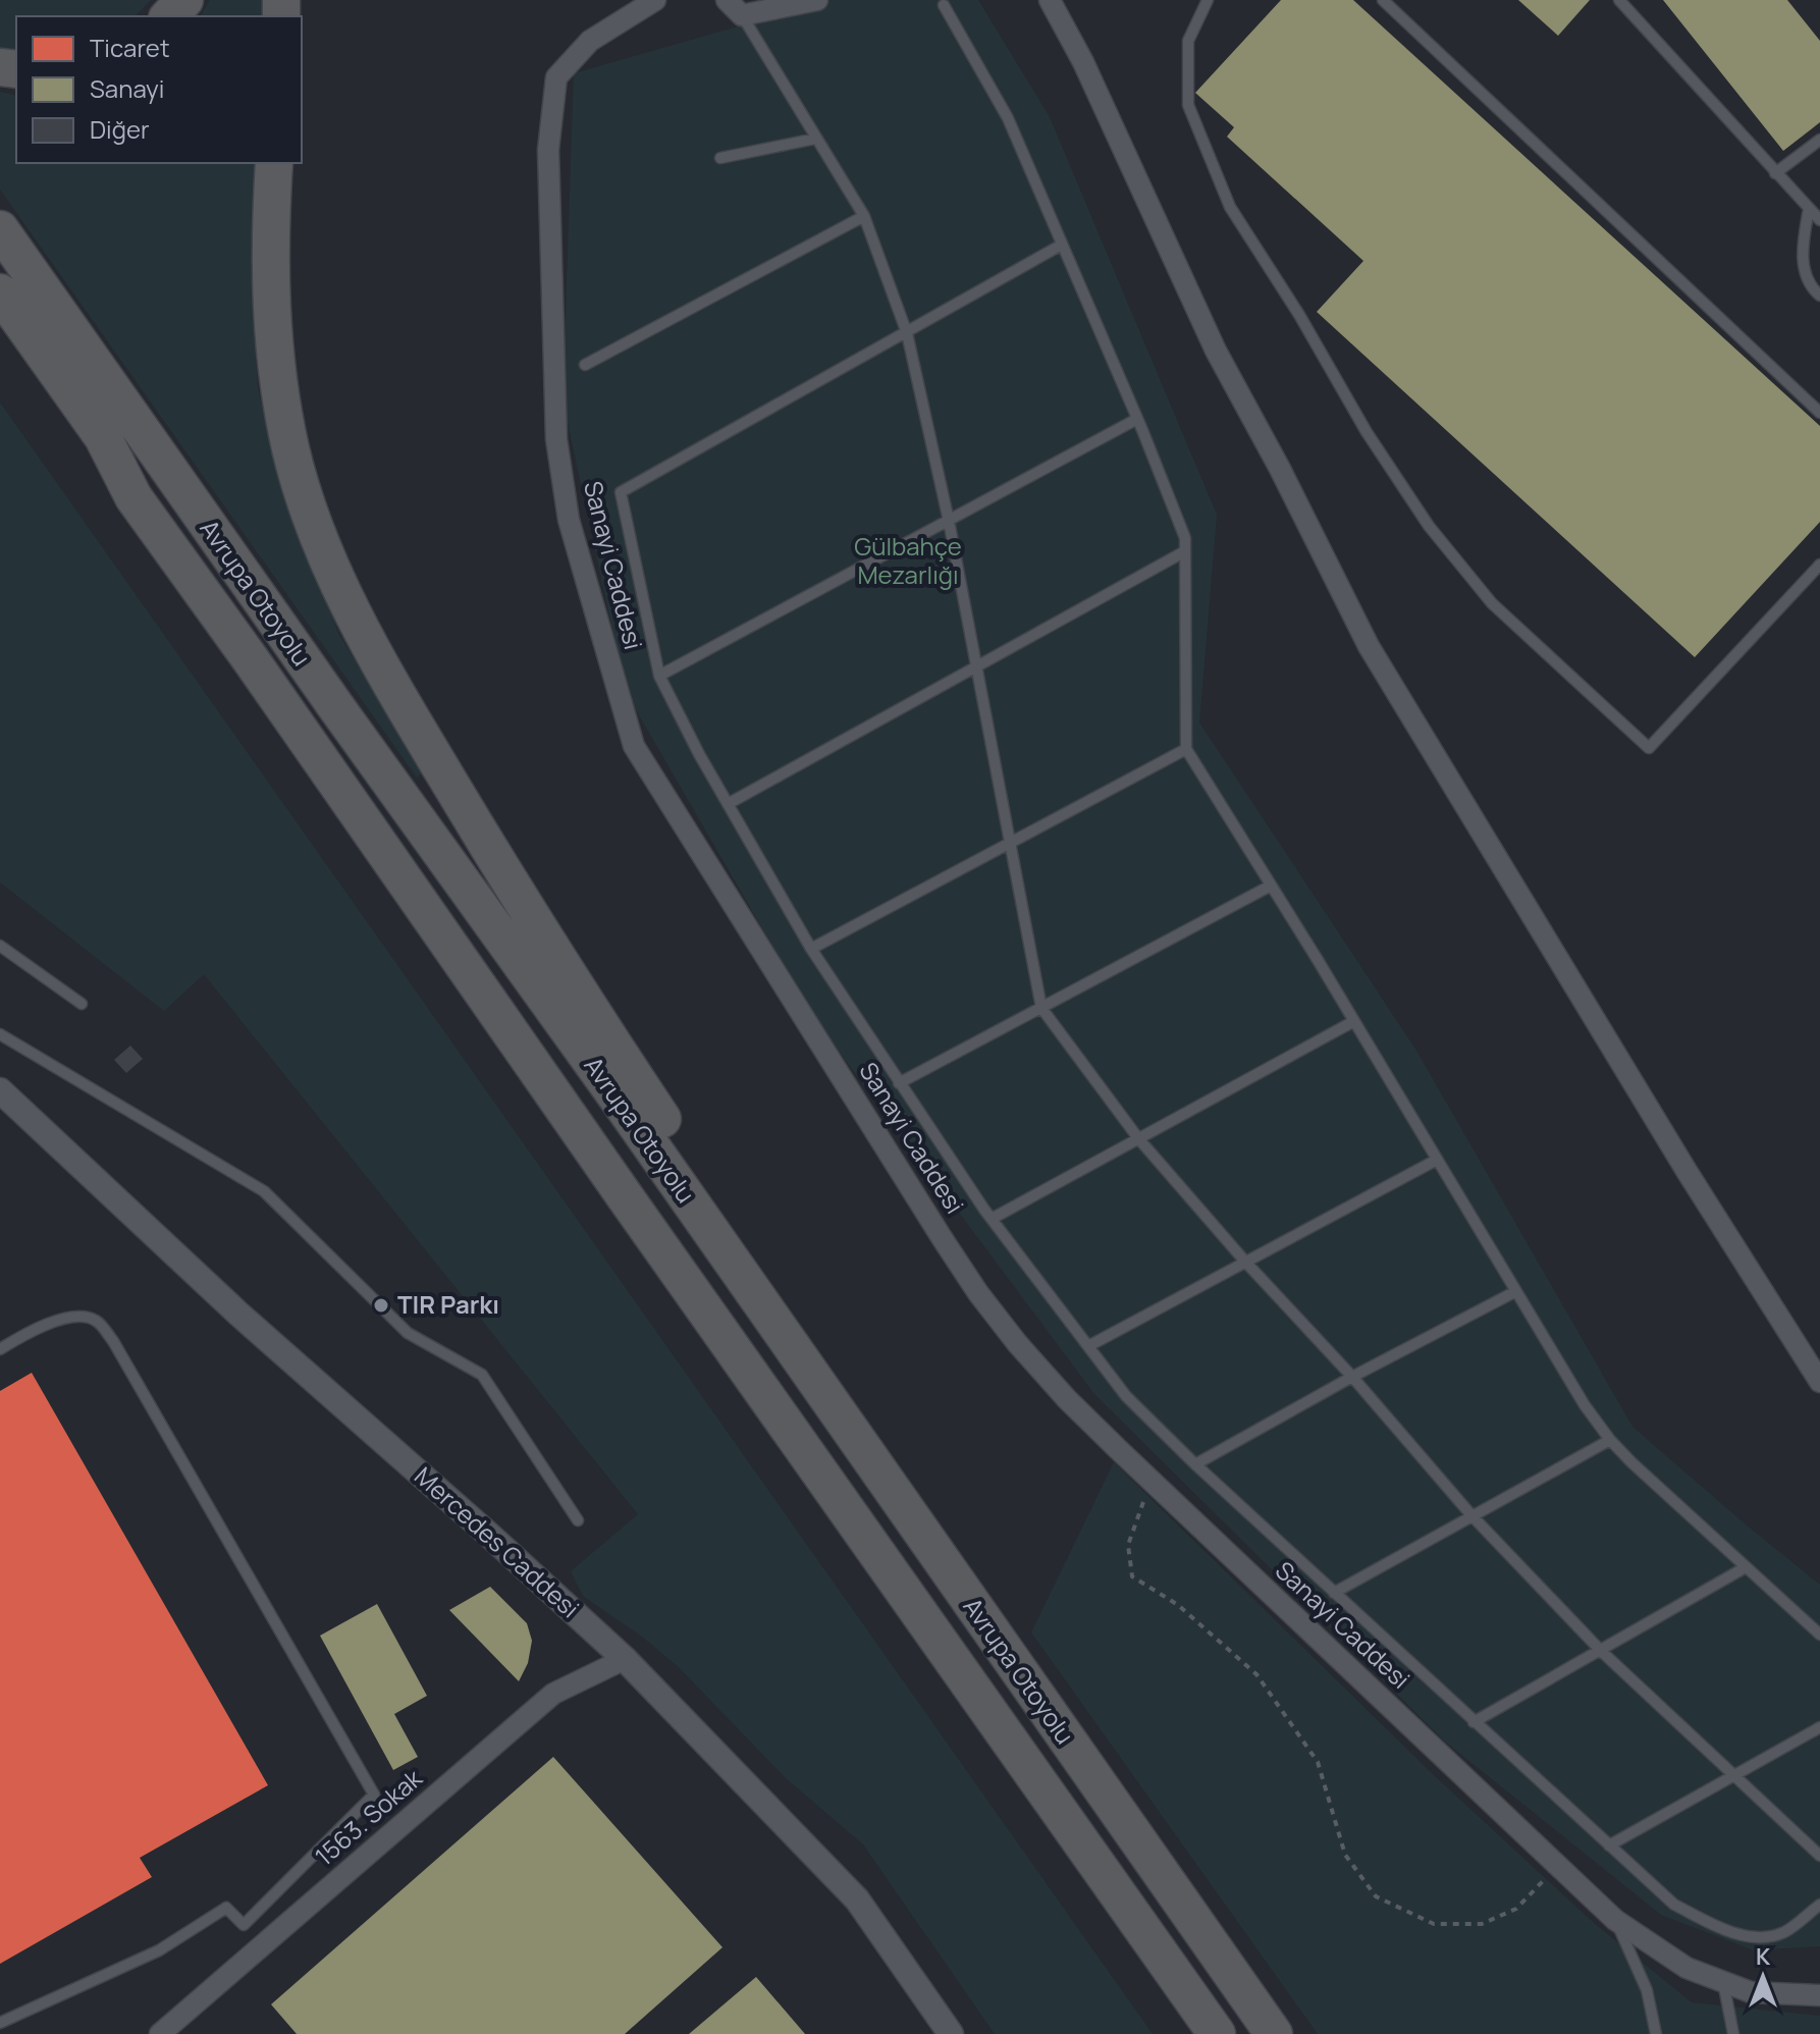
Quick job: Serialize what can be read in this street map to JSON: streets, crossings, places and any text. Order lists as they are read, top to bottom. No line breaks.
{"streets":{"highway":["Avrupa Otoyolu"],"street":["Sanayi Caddesi","Mercedes Caddesi","1563. Sokak"]},"crossings":[["Mercedes Caddesi","1563. Sokak"]],"parks":["Gülbahçe Mezarlığı"],"places":["TIR Parkı"],"legend":["Ticaret","Sanayi","Diğer"],"north":"top"}
